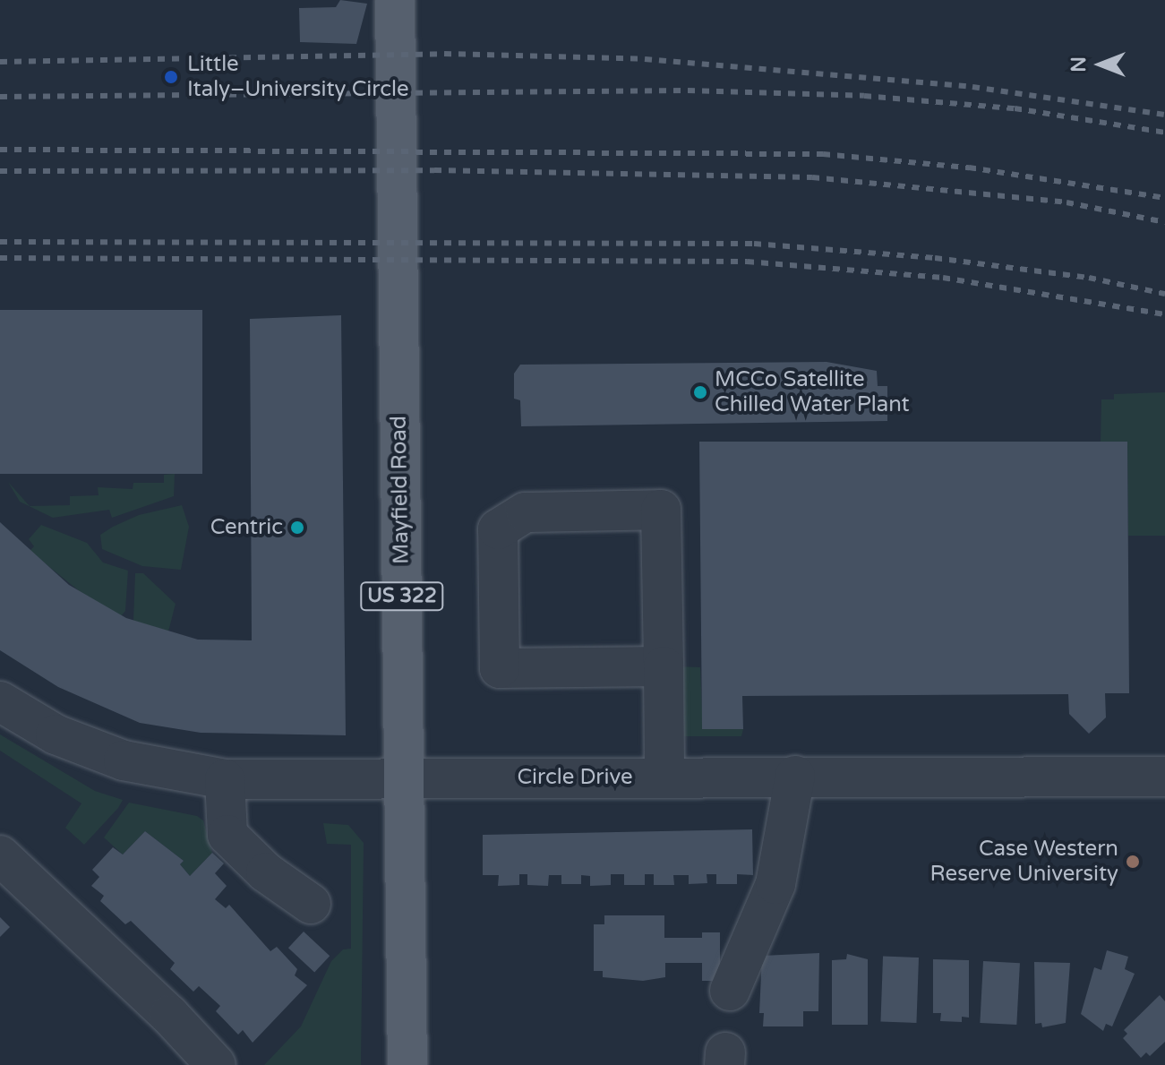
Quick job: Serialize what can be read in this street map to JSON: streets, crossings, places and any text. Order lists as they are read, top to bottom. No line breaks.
{"streets":{"main road":["Mayfield Road","US 322"],"street":["Circle Drive"]},"crossings":[["Mayfield Road","Circle Drive"]],"places":["Little Italy–University Circle","MCCo Satellite Chilled Water Plant","Centric","Case Western Reserve University"],"north":"left"}
